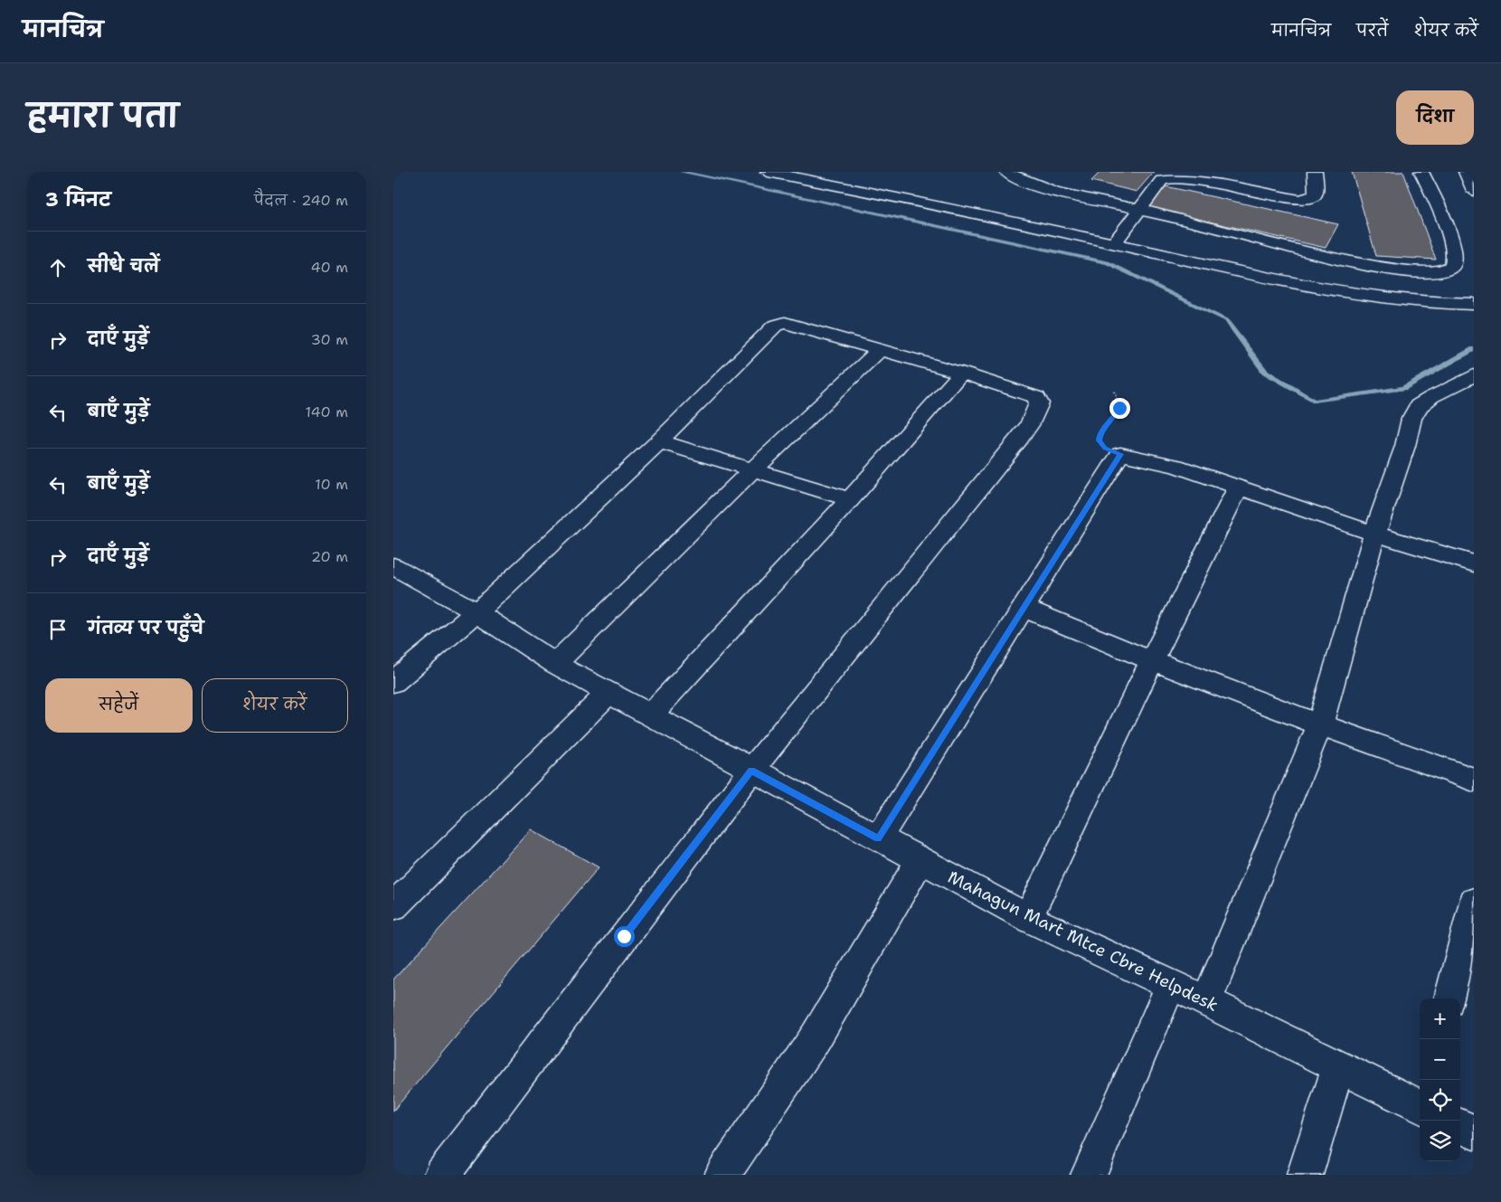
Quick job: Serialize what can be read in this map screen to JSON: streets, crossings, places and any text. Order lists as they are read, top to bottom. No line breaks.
{"streets":{"street":["Mahagun Mart Mtce Cbre Helpdesk"]},"page":{"header":"मानचित्र","nav":["मानचित्र","परतें","शेयर करें"],"title":"हमारा पता","buttons":["दिशा",["सहेजें","शेयर करें"]],"heading":["3 मिनट","पैदल · 240 m"],"list":[["सीधे चलें","40 m"],["दाएँ मुड़ें","30 m"],["बाएँ मुड़ें","140 m"],["बाएँ मुड़ें","10 m"],["दाएँ मुड़ें","20 m"],"गंतव्य पर पहुँचे"],"map_buttons":["+","−"]}}
